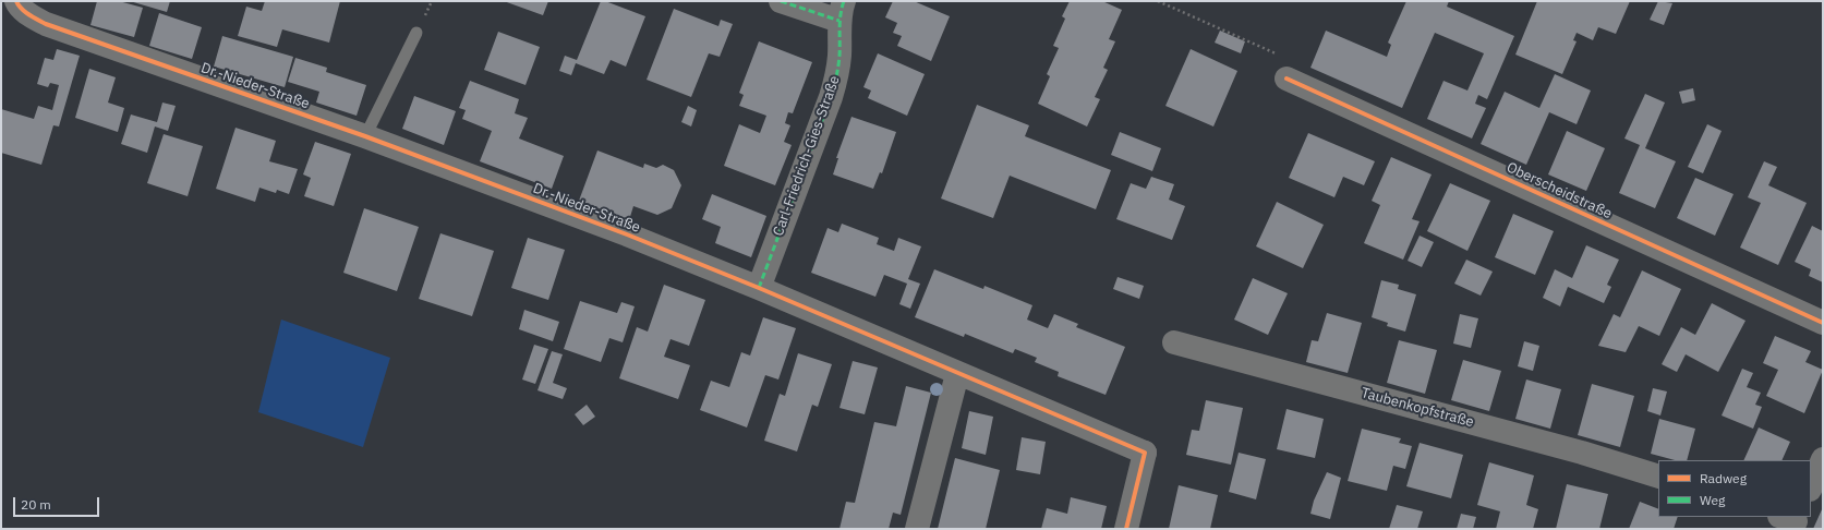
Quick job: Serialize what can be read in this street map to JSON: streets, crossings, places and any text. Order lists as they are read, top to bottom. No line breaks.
{"streets":{"street":["Dr.-Nieder-Straße","Carl-Friedrich-Gies-Straße","Oberscheidstraße","Taubenkopfstraße"]},"crossings":[["Dr.-Nieder-Straße","Carl-Friedrich-Gies-Straße"]],"legend":["Radweg","Weg"],"scale_bar":"20 m"}
